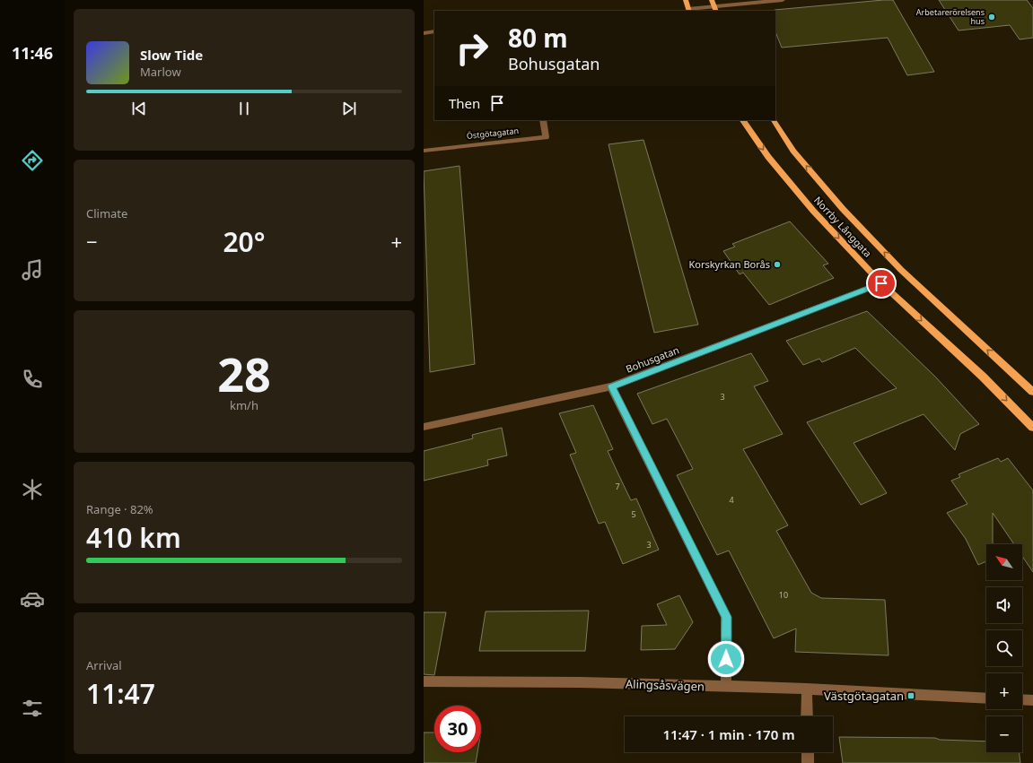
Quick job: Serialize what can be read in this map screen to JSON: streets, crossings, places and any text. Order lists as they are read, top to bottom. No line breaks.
{"streets":{"main road":["Norrby Långgata"],"street":["Östgötagatan","Bohusgatan","Alingsåsvägen"]},"crossings":[["Norrby Långgata","Bohusgatan"]],"places":{"other":["Arbetarerörelsens hus","Korskyrkan Borås"],"transit":["Västgötagatan"]},"house_numbers":["3","7","4","5","3","10"],"north":"top left","page":{"tabs":"11:46","turn":["80 m","Bohusgatan"],"song":["Slow Tide","Marlow"],"then":"Then","tile":["Climate",["28","km/h"],["Range · 82%","410 km"],["Arrival","11:47"]],"heat":["−","20°","+"],"map_buttons":["+","−"],"limit":"30","trip":"11:47 · 1 min · 170 m"}}
